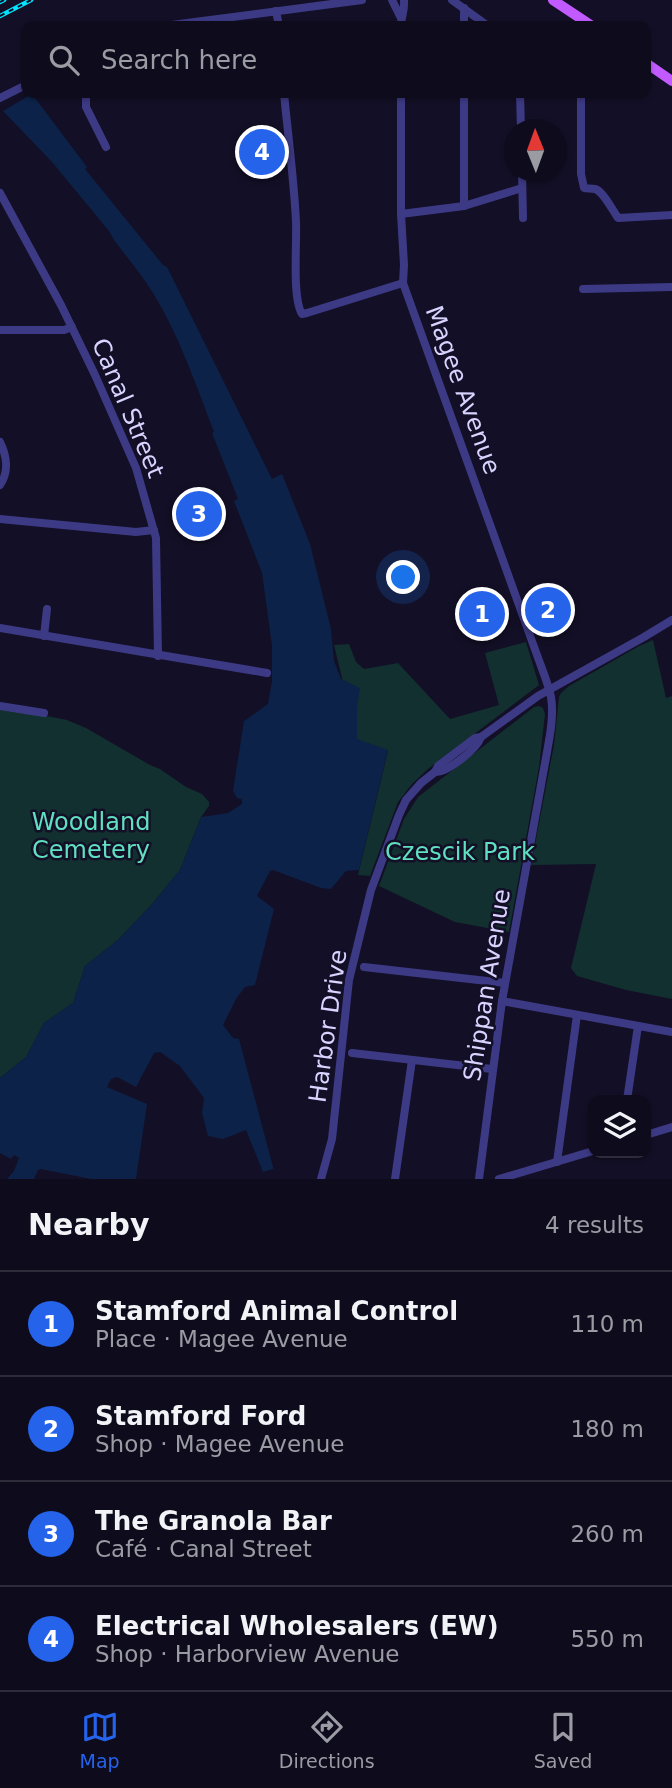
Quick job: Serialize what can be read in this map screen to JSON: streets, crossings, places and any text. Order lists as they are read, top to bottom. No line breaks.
{"streets":{"street":["Magee Avenue","Canal Street","Shippan Avenue","Harbor Drive"]},"crossings":[["Magee Avenue","Shippan Avenue"],["Magee Avenue","Harbor Drive"],["Shippan Avenue","Harbor Drive"]],"parks":["Woodland Cemetery","Czescik Park"],"north":"top","page":{"search":"Search here","pins":["4","3","2","1"],"heading":["Nearby","4 results"],"list":[{"mark":"1","name":"Stamford Animal Control","note":"Place · Magee Avenue","value":"110 m"},{"mark":"2","name":"Stamford Ford","note":"Shop · Magee Avenue","value":"180 m"},{"mark":"3","name":"The Granola Bar","note":"Café · Canal Street","value":"260 m"},{"mark":"4","name":"Electrical Wholesalers (EW)","note":"Shop · Harborview Avenue","value":"550 m"}],"nav":["Map","Directions","Saved"]}}
